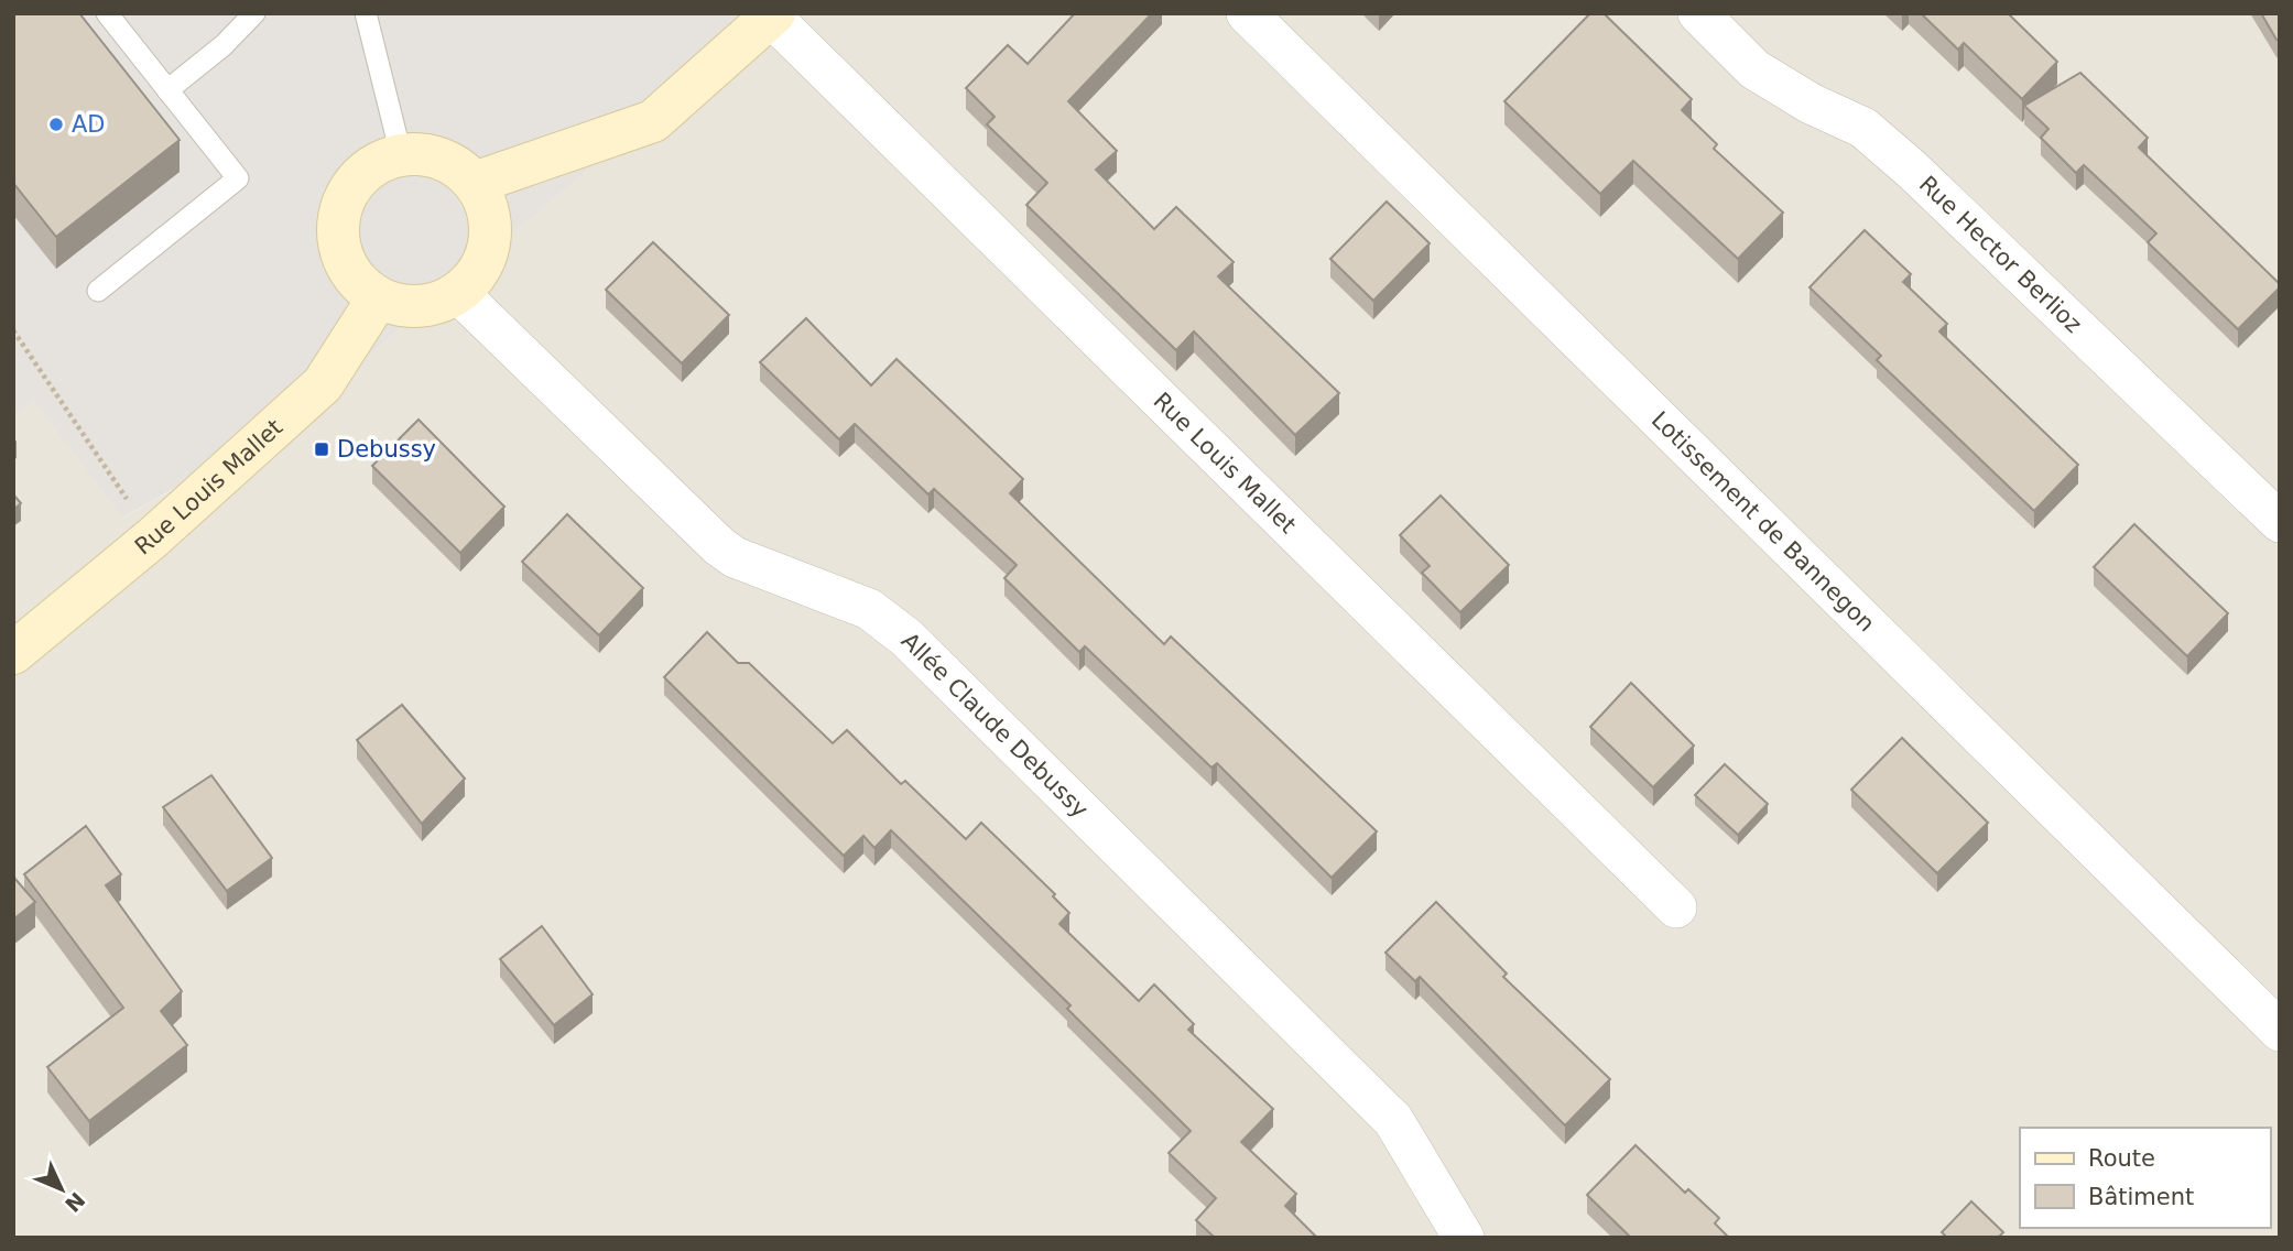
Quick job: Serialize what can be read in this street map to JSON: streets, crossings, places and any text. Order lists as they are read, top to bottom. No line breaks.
{"streets":{"main road":["Rue Louis Mallet"],"street":["Rue Hector Berlioz","Lotissement de Bannegon","Allée Claude Debussy"]},"crossings":[["Rue Louis Mallet","Allée Claude Debussy"]],"places":{"other":["AD"],"transit":["Debussy"]},"legend":["Route","Bâtiment"],"north":"bottom right"}
